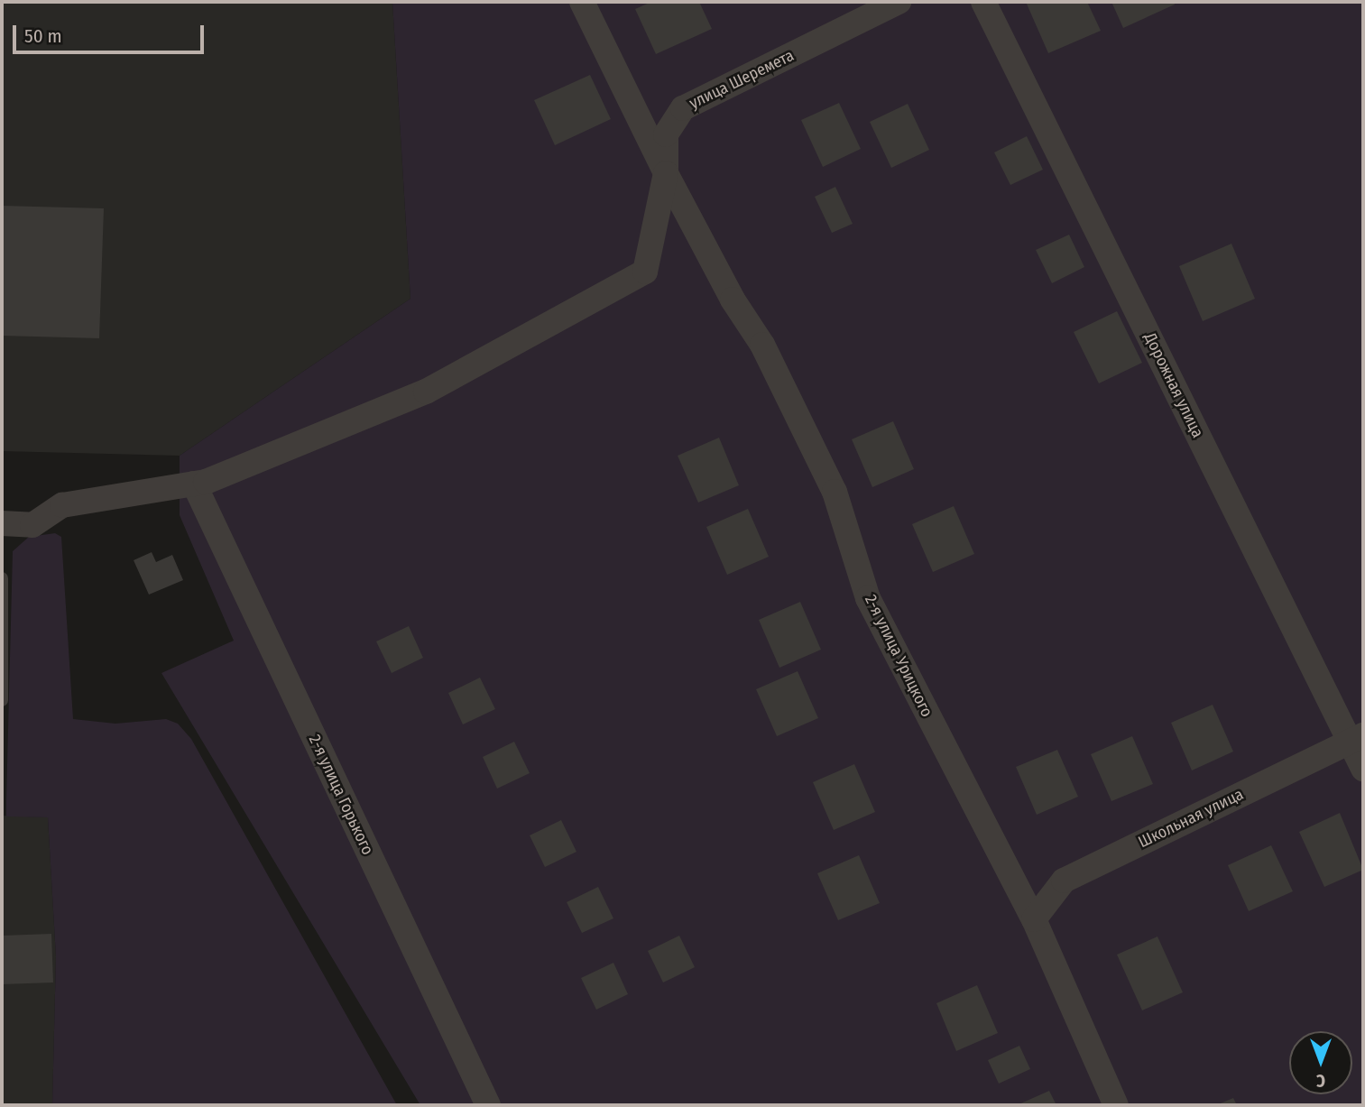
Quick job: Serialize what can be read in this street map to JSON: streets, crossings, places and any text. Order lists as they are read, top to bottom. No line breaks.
{"streets":{"street":["улица Шеремета","Дорожная улица","2-я улица Урицкого","2-я улица Горького","Школьная улица"]},"crossings":[["улица Шеремета","2-я улица Урицкого"],["улица Шеремета","2-я улица Горького"],["Дорожная улица","Школьная улица"],["2-я улица Урицкого","Школьная улица"]],"scale_bar":"50 m","north":"bottom"}
